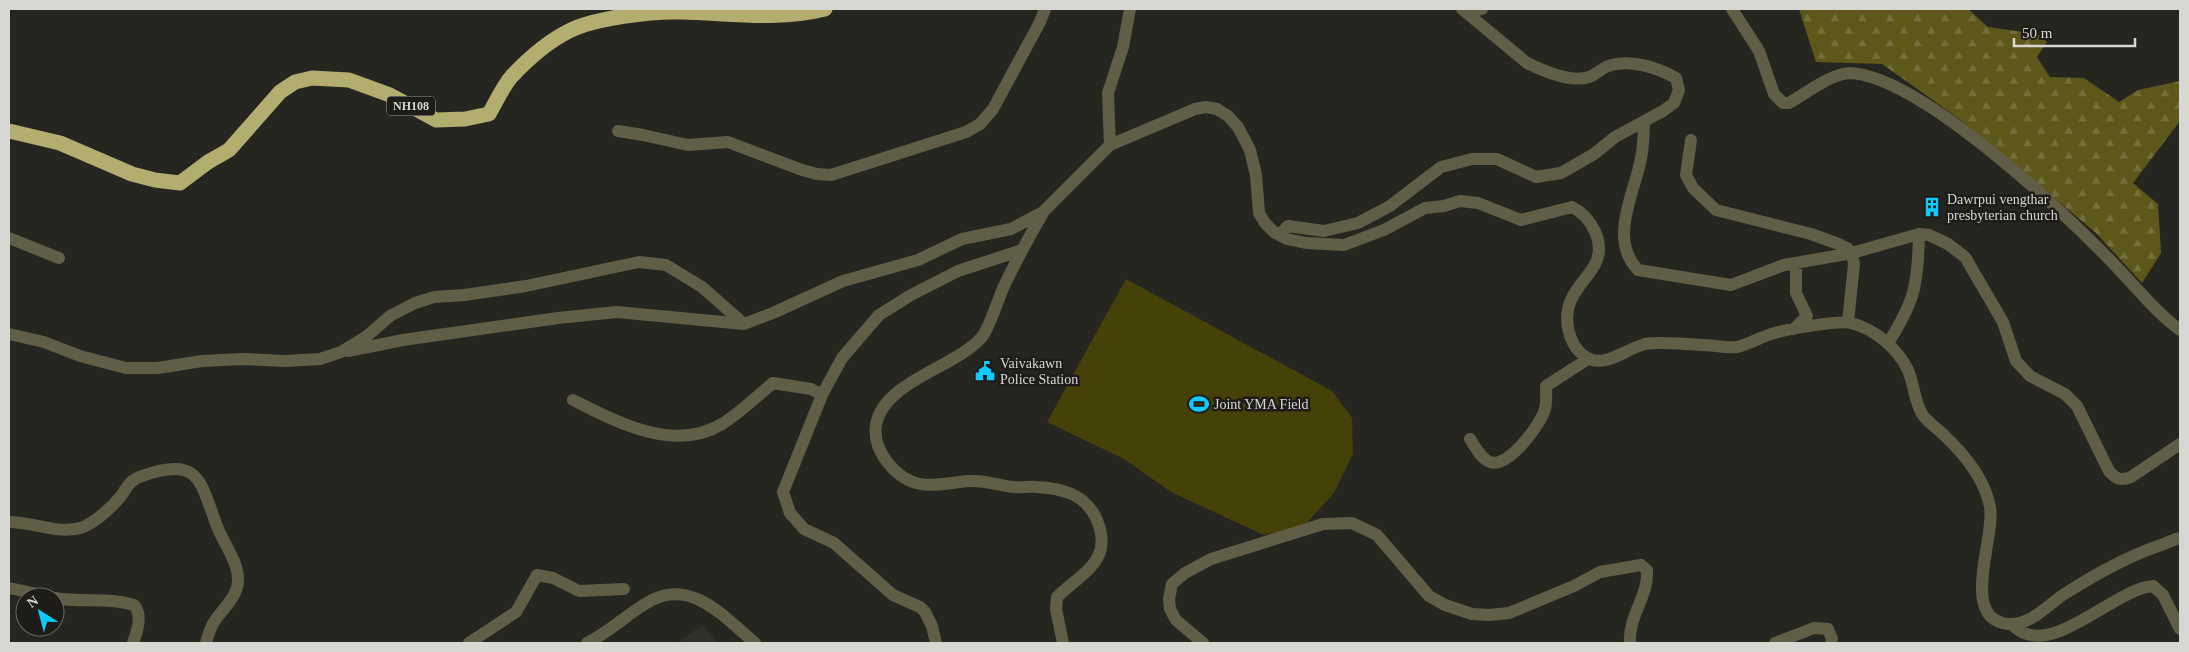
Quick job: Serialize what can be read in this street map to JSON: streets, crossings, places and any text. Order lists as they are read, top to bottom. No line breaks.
{"streets":{"highway":["NH108"]},"places":{"building":["Dawrpui vengthar presbyterian church"],"public building":["Vaivakawn Police Station"],"sports":["Joint YMA Field"]},"scale_bar":"50 m","north":"top left"}
